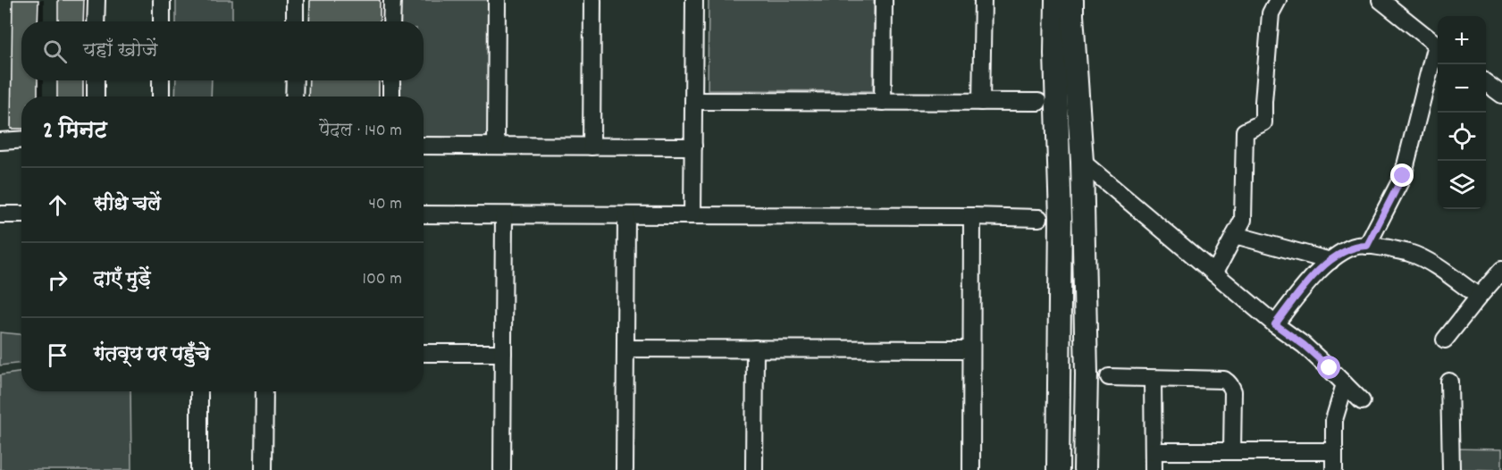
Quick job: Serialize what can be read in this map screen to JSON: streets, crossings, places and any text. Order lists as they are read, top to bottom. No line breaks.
{"page":{"map_buttons":["+","−"],"search":"यहाँ खोजें","heading":["2 मिनट","पैदल · 140 m"],"list":[["सीधे चलें","40 m"],["दाएँ मुड़ें","100 m"],"गंतव्य पर पहुँचे"]}}
